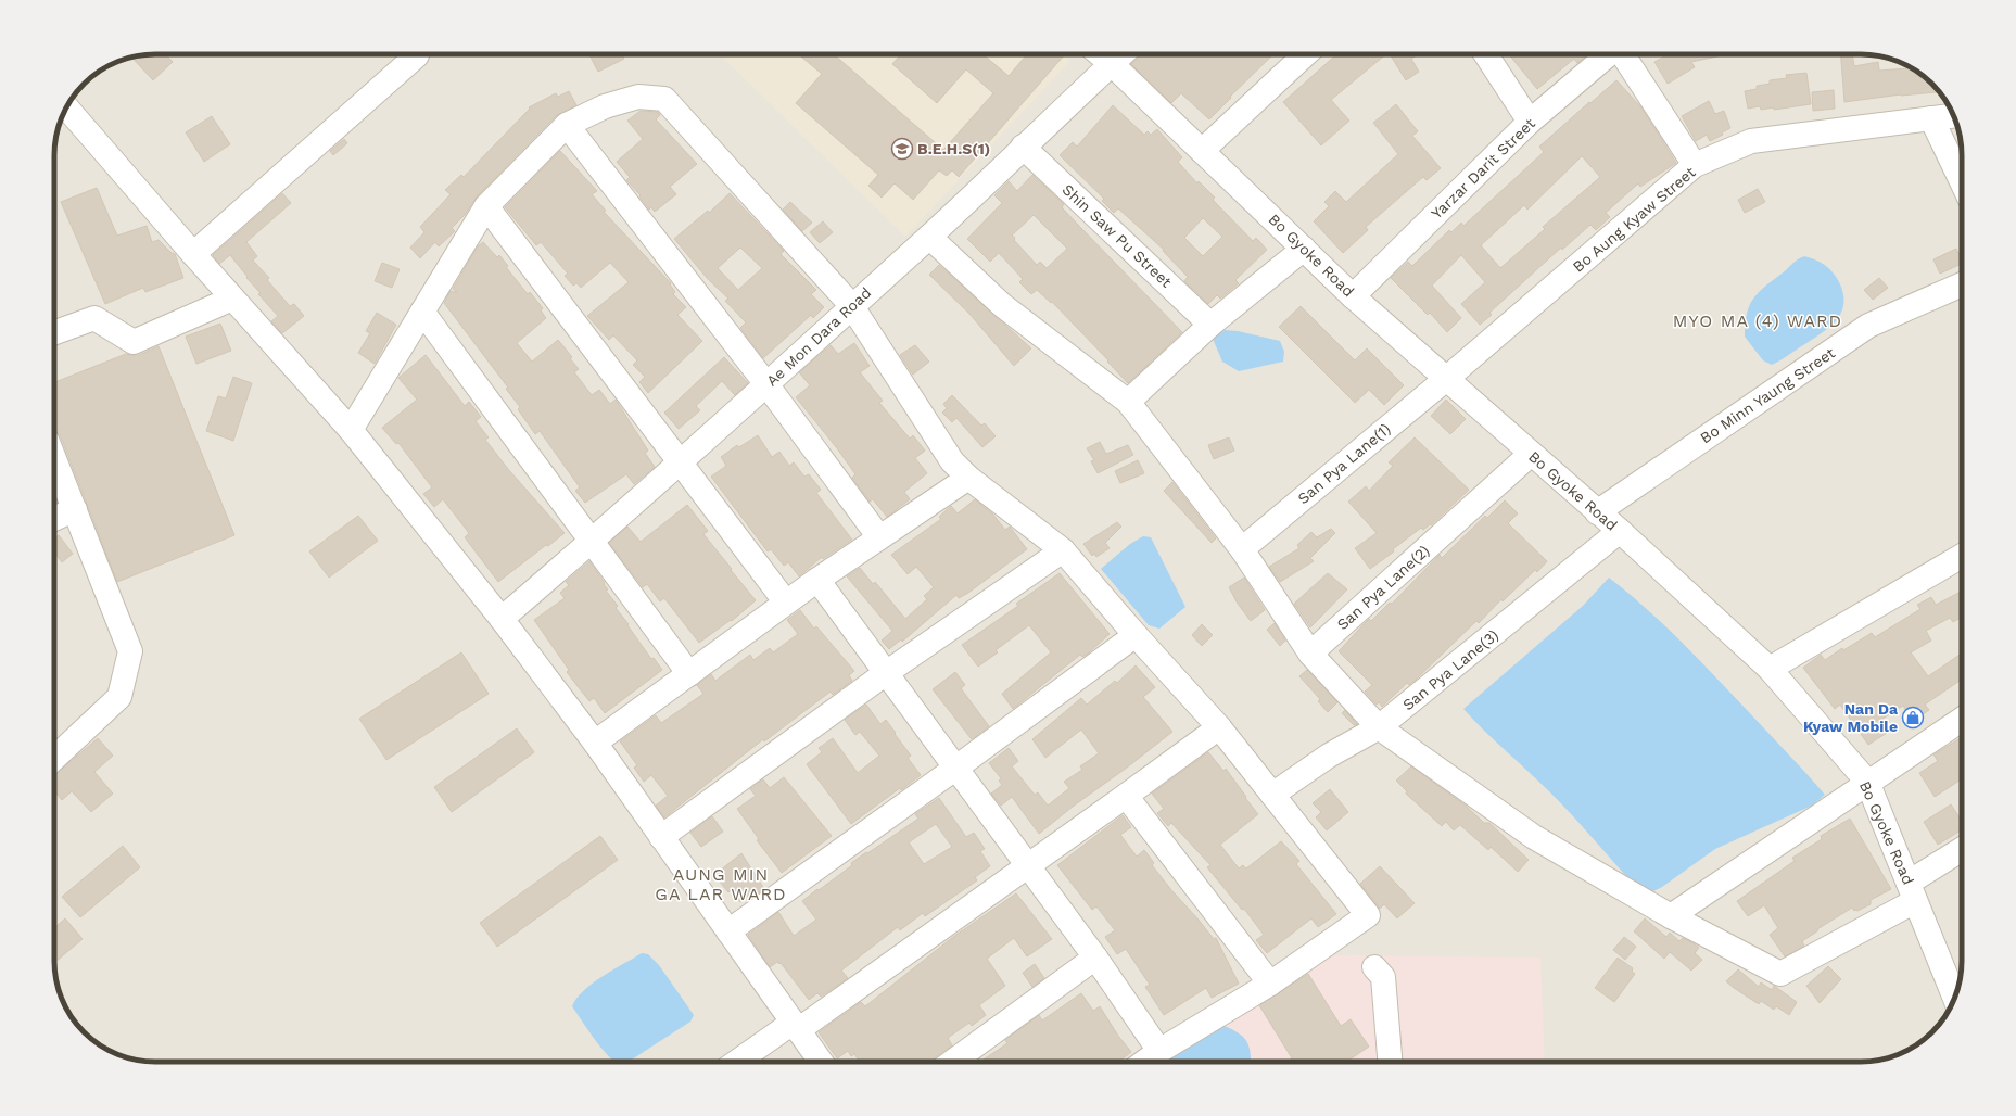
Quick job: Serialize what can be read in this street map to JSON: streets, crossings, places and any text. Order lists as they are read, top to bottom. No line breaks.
{"streets":{"street":["Yarzar Darit Street","Bo Aung Kyaw Street","Shin Saw Pu Street","Bo Gyoke Road","Ae Mon Dara Road","Bo Minn Yaung Street","San Pya Lane(1)","San Pya Lane(2)","San Pya Lane(3)"]},"crossings":[["Yarzar Darit Street","Bo Gyoke Road"],["Bo Aung Kyaw Street","Bo Gyoke Road"],["Bo Aung Kyaw Street","San Pya Lane(1)"],["Shin Saw Pu Street","Ae Mon Dara Road"],["Bo Gyoke Road","Ae Mon Dara Road"],["Bo Gyoke Road","Bo Minn Yaung Street"],["Bo Gyoke Road","San Pya Lane(1)"],["Bo Gyoke Road","San Pya Lane(2)"],["Bo Gyoke Road","San Pya Lane(3)"]],"districts":["MYO MA (4) WARD","AUNG MIN GA LAR WARD"],"places":{"school or university":["B.E.H.S(1)"],"shop":["Nan Da Kyaw Mobile"]}}
